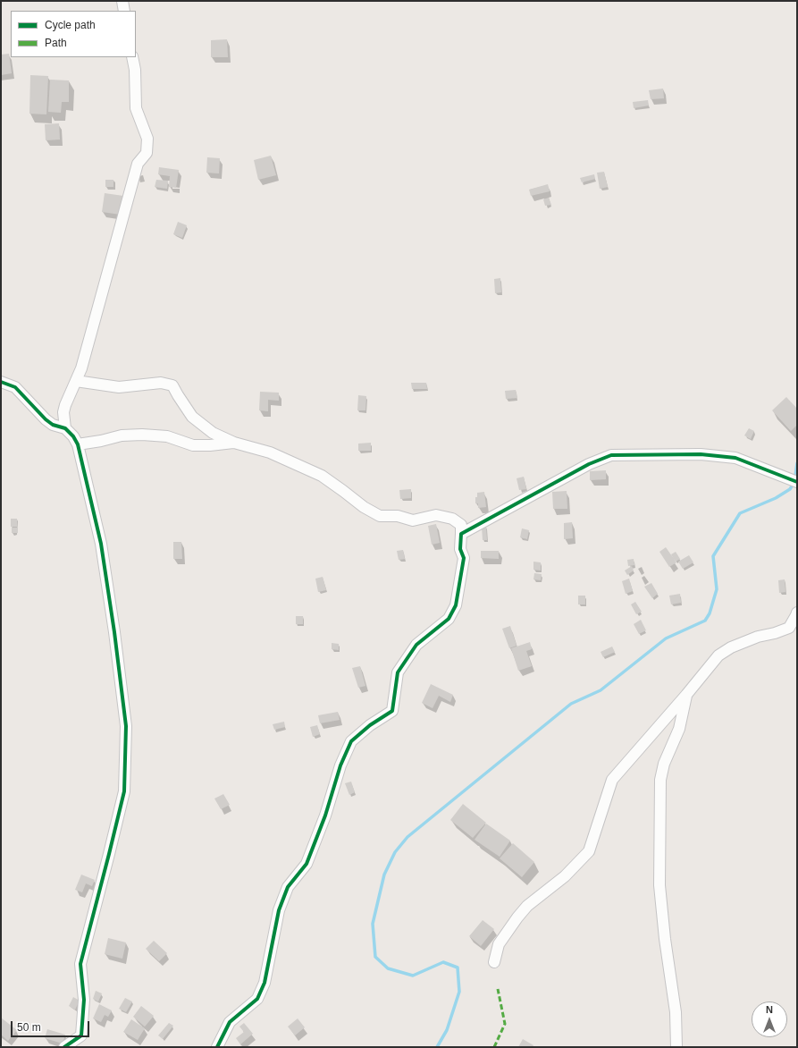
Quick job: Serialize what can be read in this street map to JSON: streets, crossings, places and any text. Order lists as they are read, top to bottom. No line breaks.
{"legend":["Cycle path","Path"],"scale_bar":"50 m","north":"top"}
